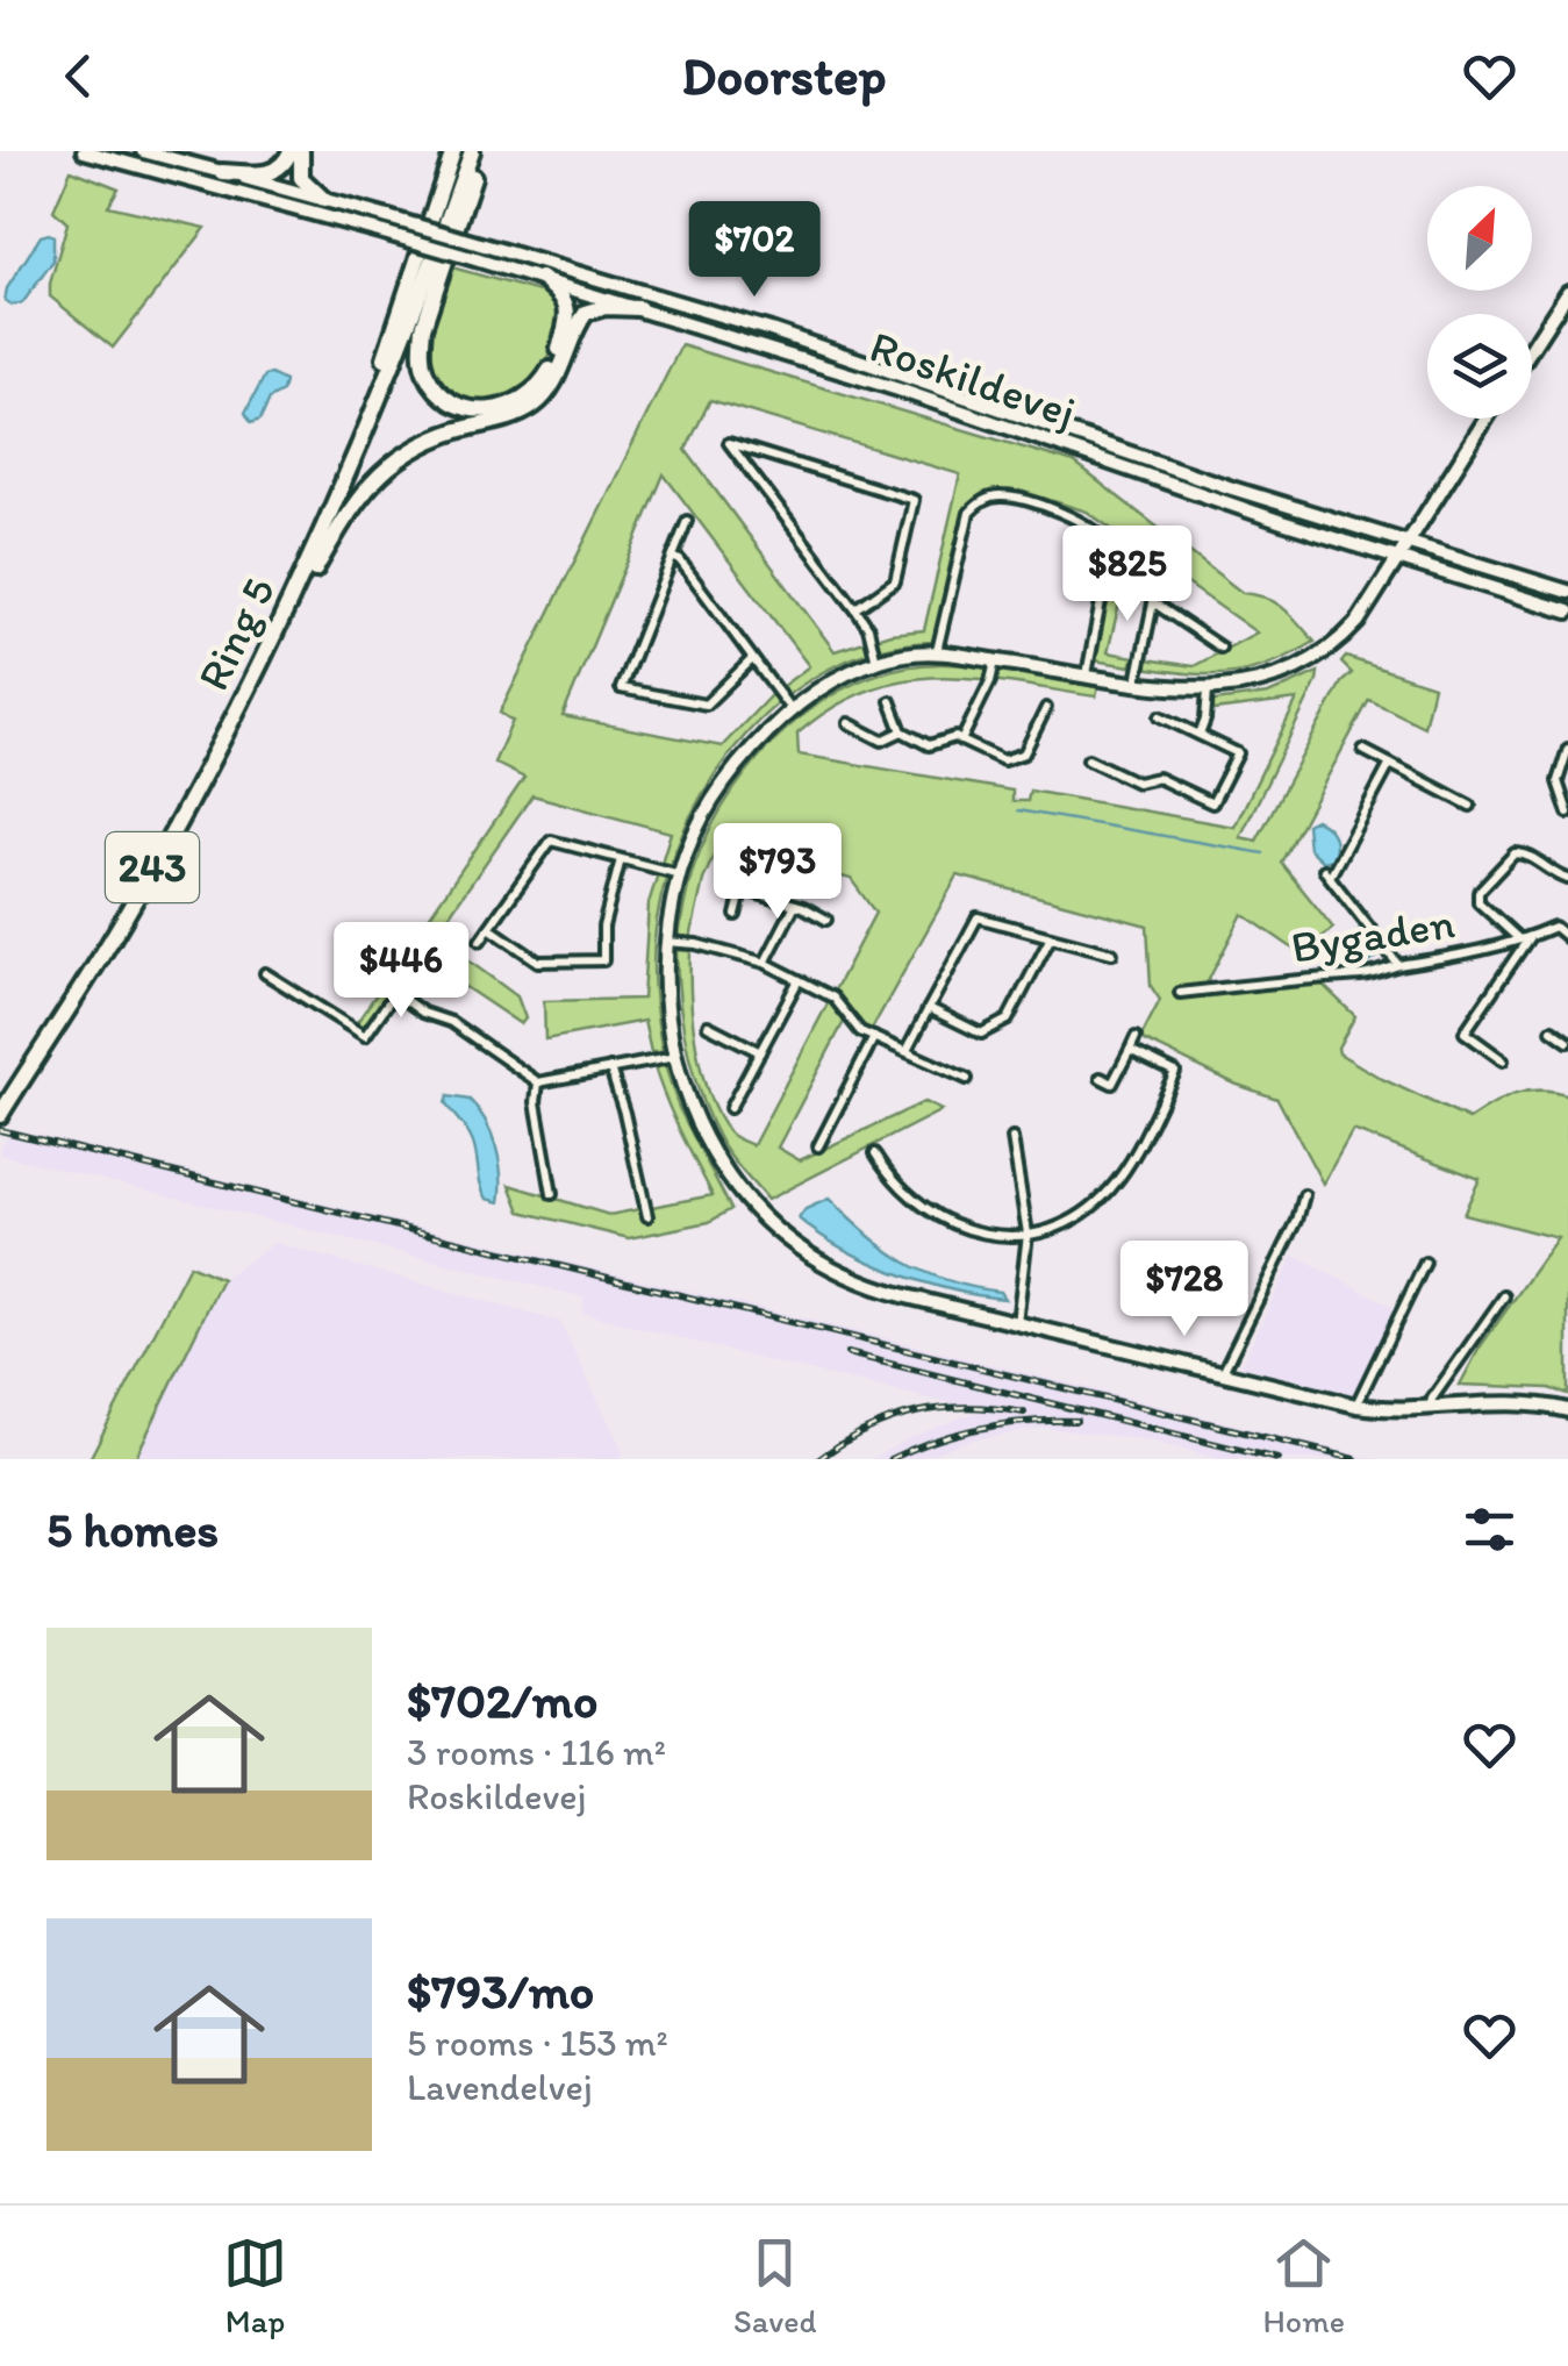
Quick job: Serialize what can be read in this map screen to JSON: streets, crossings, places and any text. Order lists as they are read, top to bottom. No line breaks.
{"streets":{"highway":["Ring 5","243"],"main road":["Roskildevej"],"street":["Bygaden"]},"north":"top right","page":{"header":"Doorstep","price":["$702","$825","$793","$446","$728"],"heading":"5 homes","list":[{"name":"$702/mo","note":"3 rooms · 116 m² · Roskildevej"},{"name":"$793/mo","note":"5 rooms · 153 m² · Lavendelvej"}],"tabs":["Map","Saved","Home"]}}
